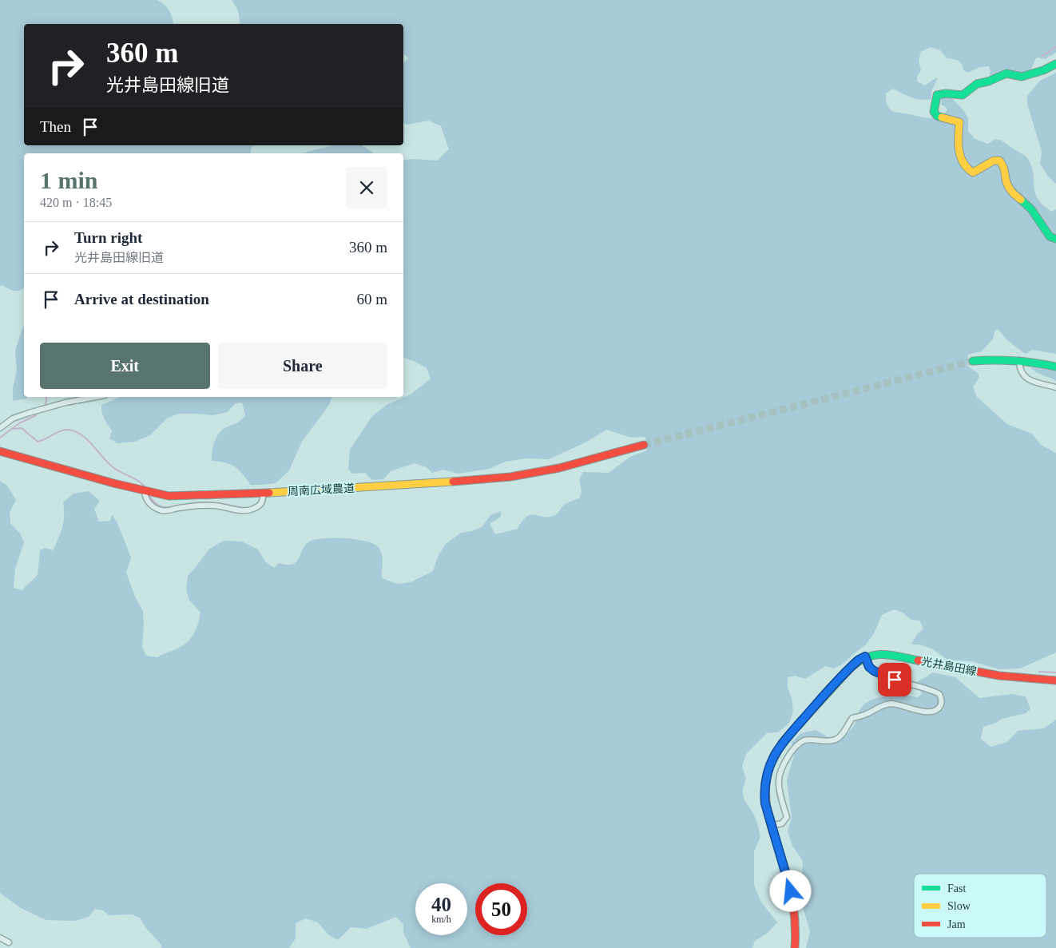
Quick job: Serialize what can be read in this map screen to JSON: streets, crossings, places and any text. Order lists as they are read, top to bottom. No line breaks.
{"streets":{"street":["周南広域農道","光井島田線"]},"legend":["Fast","Slow","Jam"],"page":{"turn":["360 m","光井島田線旧道"],"then":"Then","heading":["1 min","420 m · 18:45"],"list":[{"name":"Turn right","note":"光井島田線旧道","value":"360 m"},{"name":"Arrive at destination","value":"60 m"}],"buttons":["Exit","Share"],"speed":"40 km/h","limit":"50"}}
